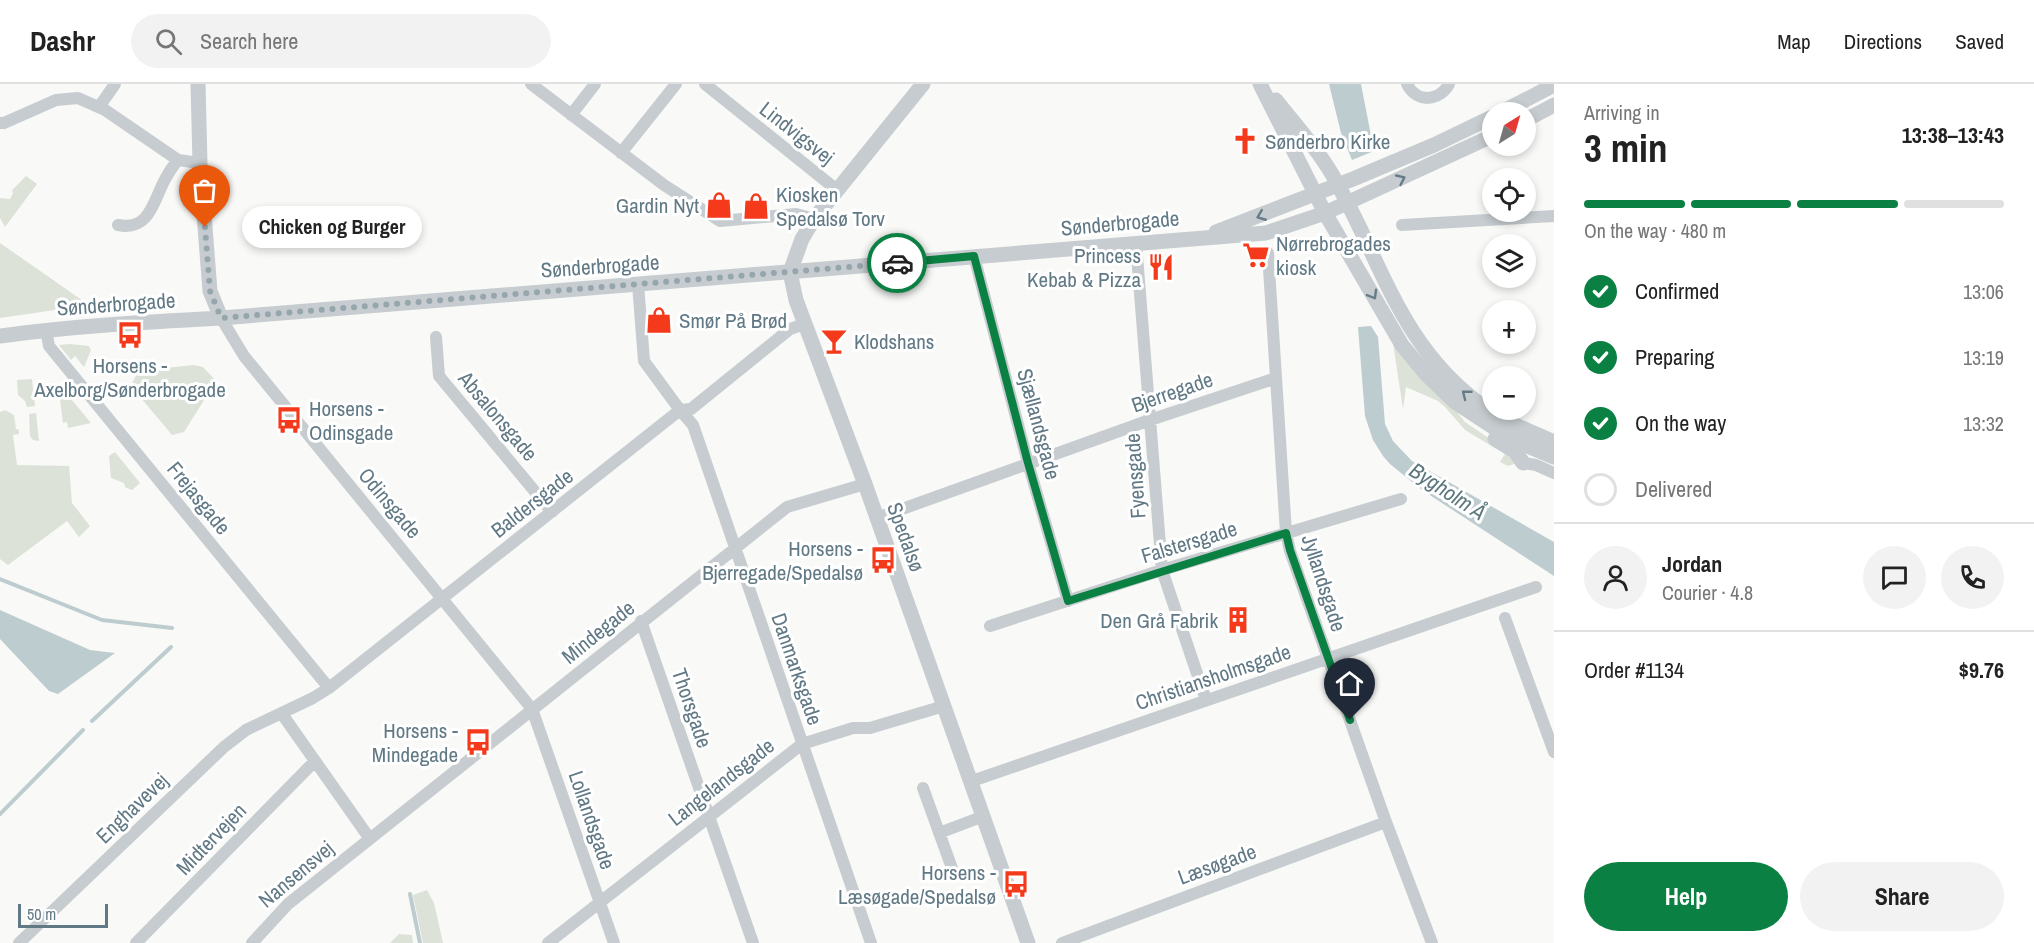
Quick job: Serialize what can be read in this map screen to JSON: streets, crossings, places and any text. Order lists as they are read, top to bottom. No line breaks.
{"streets":{"street":["Lindvigsvej","Sønderbrogade","Bjerregade","Absalonsgade","Sjællandsgade","Fyensgade","Frejasgade","Odinsgade","Baldersgade","Spedalsø","Falstersgade","Jyllandsgade","Mindegade","Danmarksgade","Christiansholmsgade","Thorsgade","Langelandsgade","Enghavevej","Lollandsgade","Midtervejen","Læsøgade","Nansensvej"]},"crossings":[["Sønderbrogade","Sjællandsgade"],["Sønderbrogade","Fyensgade"],["Sønderbrogade","Frejasgade"],["Sønderbrogade","Odinsgade"],["Sønderbrogade","Spedalsø"],["Sønderbrogade","Danmarksgade"],["Bjerregade","Sjællandsgade"],["Bjerregade","Fyensgade"],["Bjerregade","Spedalsø"],["Bjerregade","Jyllandsgade"],["Absalonsgade","Baldersgade"],["Sjællandsgade","Falstersgade"],["Fyensgade","Falstersgade"],["Fyensgade","Christiansholmsgade"],["Frejasgade","Baldersgade"],["Odinsgade","Baldersgade"],["Odinsgade","Mindegade"],["Odinsgade","Lollandsgade"],["Baldersgade","Spedalsø"],["Baldersgade","Danmarksgade"],["Baldersgade","Enghavevej"],["Spedalsø","Mindegade"],["Spedalsø","Christiansholmsgade"],["Spedalsø","Langelandsgade"],["Falstersgade","Jyllandsgade"],["Jyllandsgade","Christiansholmsgade"],["Jyllandsgade","Læsøgade"],["Mindegade","Danmarksgade"],["Mindegade","Thorsgade"],["Mindegade","Lollandsgade"],["Mindegade","Nansensvej"],["Danmarksgade","Langelandsgade"],["Thorsgade","Langelandsgade"],["Langelandsgade","Lollandsgade"]],"water":["Bygholm Å"],"places":{"church":["Sønderbro Kirke"],"shop":["Gardin Nyt","Kiosken Spedalsø Torv","Smør På Brød"],"other":["Chicken og Burger"],"supermarket":["Nørrebrogades kiosk"],"restaurant":["Princess Kebab & Pizza"],"bus stop":["Horsens - Axelborg/Sønderbrogade","Horsens - Odinsgade","Horsens - Bjerregade/Spedalsø","Horsens - Mindegade","Horsens - Læsøgade/Spedalsø"],"bar":["Klodshans"],"building":["Den Grå Fabrik"]},"scale_bar":"50 m","north":"top right","page":{"header":"Dashr","search":"Search here","nav":["Map","Directions","Saved"],"heading":["3 min","Arriving in","13:38–13:43"],"panel":["Jordan","Courier · 4.8","Order #1134","$9.76"],"map_buttons":["+","−"],"bar":"On the way · 480 m","bubble":"Chicken og Burger","list":[["Confirmed","13:06"],["Preparing","13:19"],["On the way","13:32"],"Delivered"],"buttons":["Help","Share"],"scale":"50 m"}}
